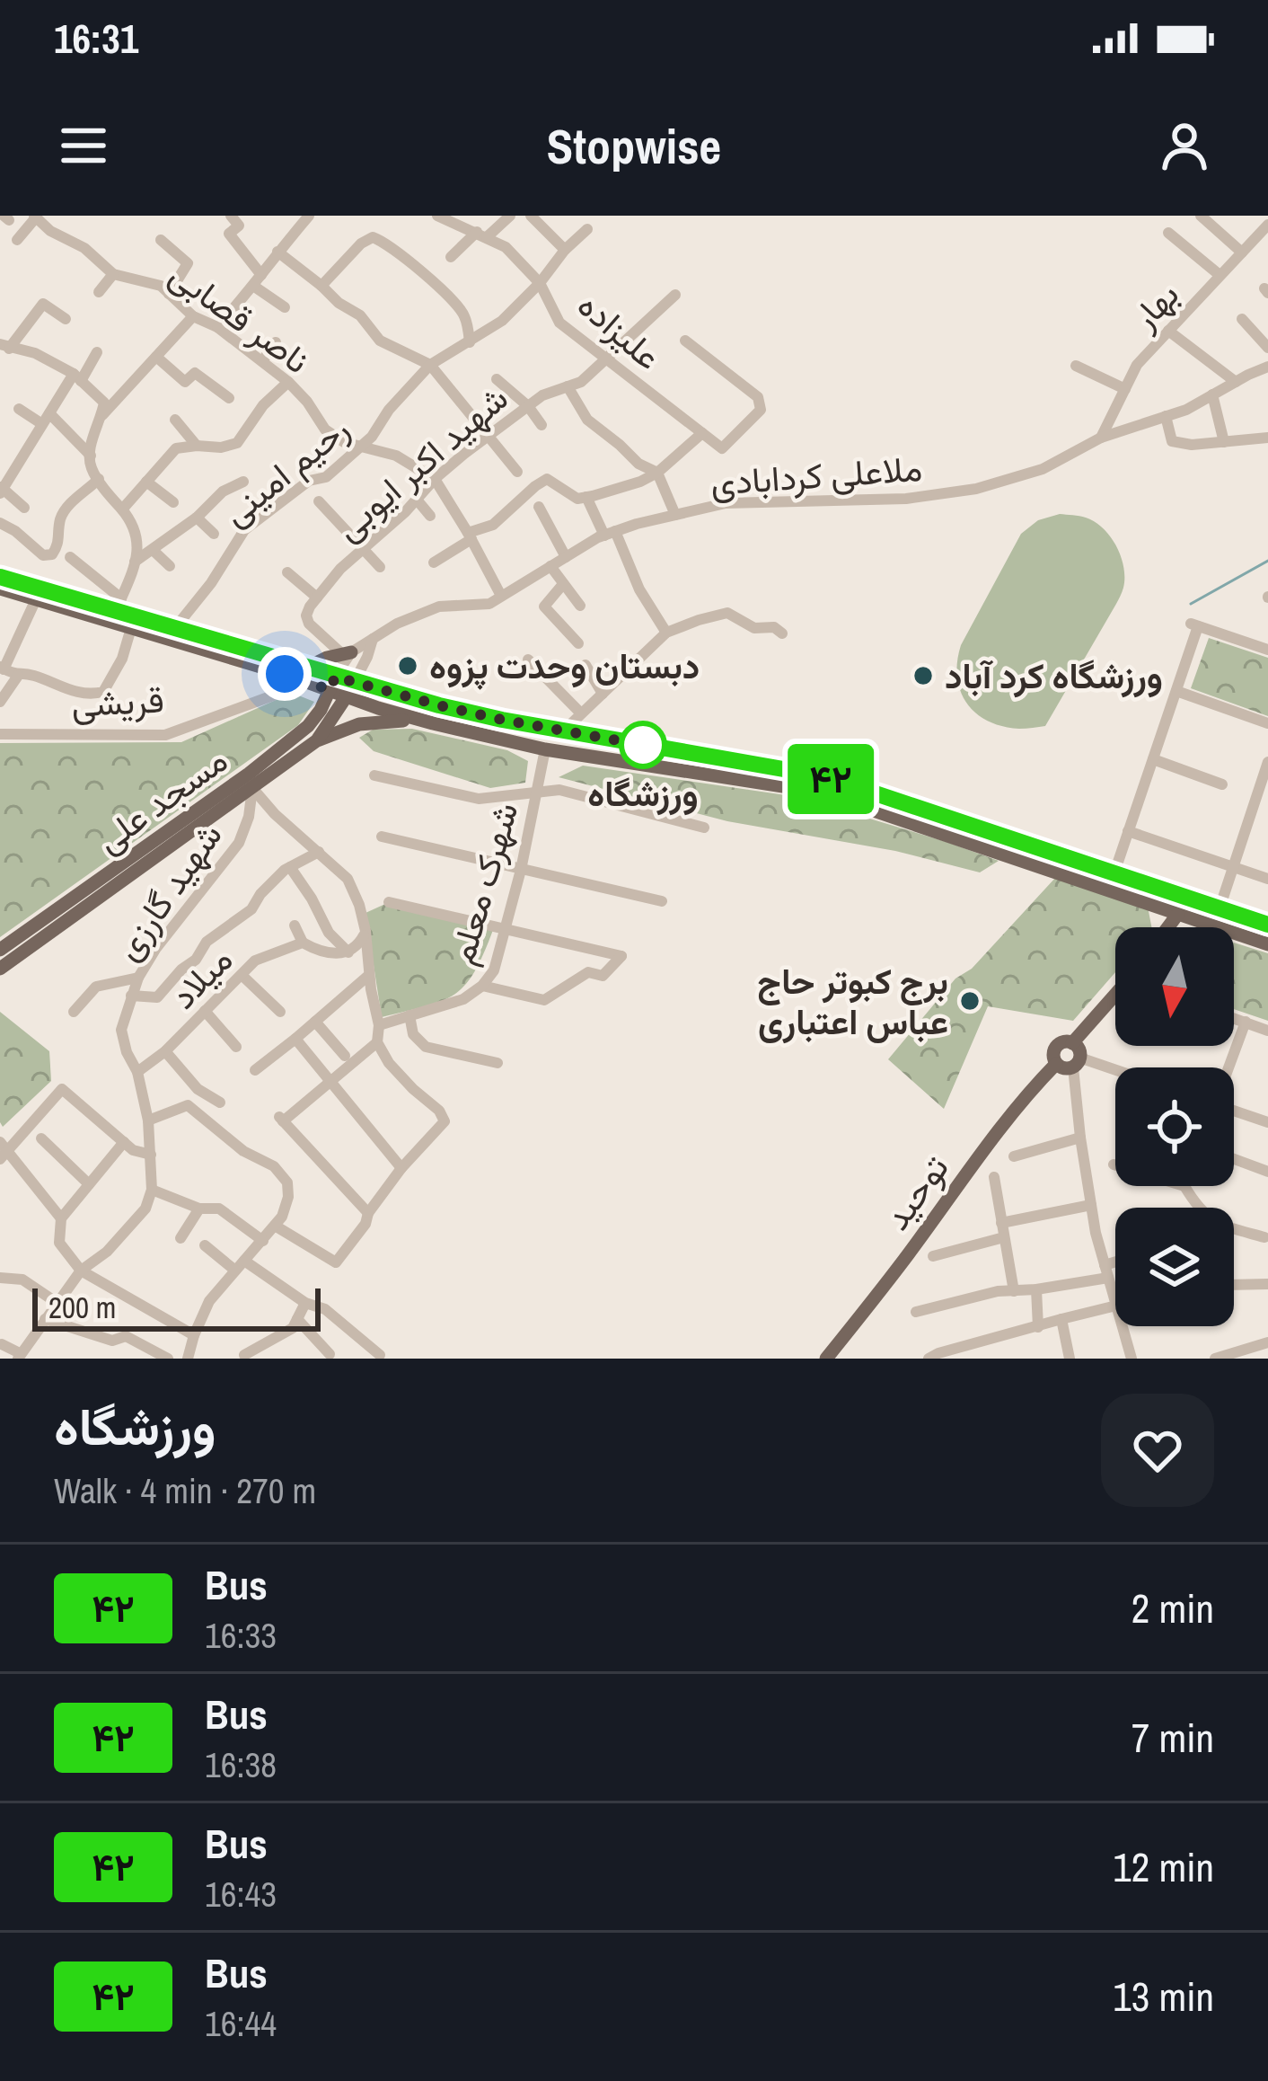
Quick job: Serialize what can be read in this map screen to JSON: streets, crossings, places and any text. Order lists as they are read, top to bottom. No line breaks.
{"streets":{"main road":["مسجد علی","توحید"],"street":["بهار","ناصر قصابی","علیزاده","شهید اکبر ایوبی","رحیم امینی","ملاعلی کردابادی","قریشی","شهرک معلم","شهید گارزی","میلاد"]},"crossings":[["بهار","ملاعلی کردابادی"],["ناصر قصابی","شهید اکبر ایوبی"],["ناصر قصابی","رحیم امینی"],["علیزاده","شهید اکبر ایوبی"],["علیزاده","رحیم امینی"],["مسجد علی","شهید گارزی"],["شهید گارزی","میلاد"]],"places":["دبستان وحدت پزوه","ورزشگاه کرد آباد","ورزشگاه","برج کبوتر حاج عباس اعتباری"],"lines":["bus line ۴۲"],"scale_bar":"200 m","north":"bottom","page":{"status":"16:31","header":"Stopwise","on_map":"۴۲","scale":"200 m","heading":["ورزشگاه","Walk · 4 min · 270 m"],"list":[{"mark":"۴۲","name":"Bus","note":"16:33","value":"2 min"},{"mark":"۴۲","name":"Bus","note":"16:38","value":"7 min"},{"mark":"۴۲","name":"Bus","note":"16:43","value":"12 min"},{"mark":"۴۲","name":"Bus","note":"16:44","value":"13 min"}]}}
